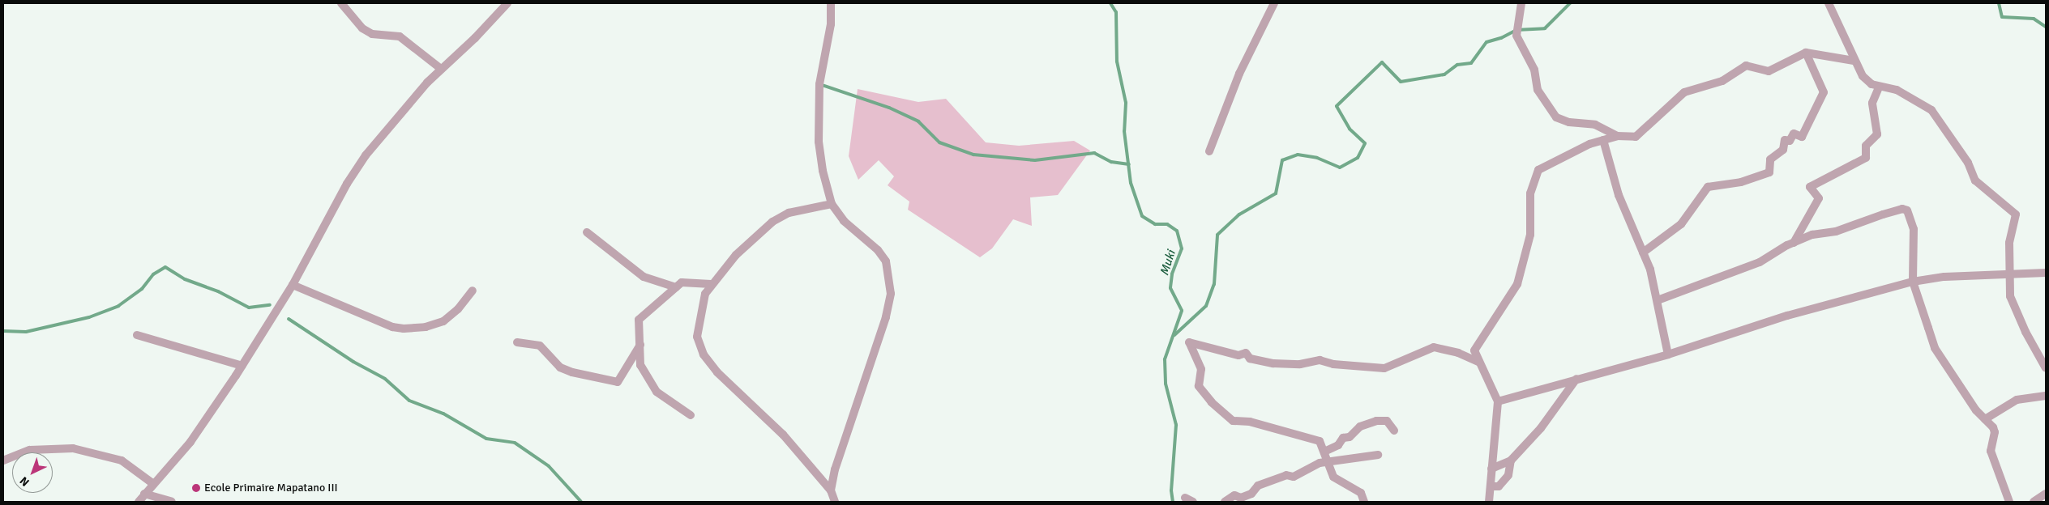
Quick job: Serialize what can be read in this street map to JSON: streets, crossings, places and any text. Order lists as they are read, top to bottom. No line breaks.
{"water":["Muki"],"places":["Ecole Primaire Mapatano III"],"north":"bottom left"}
